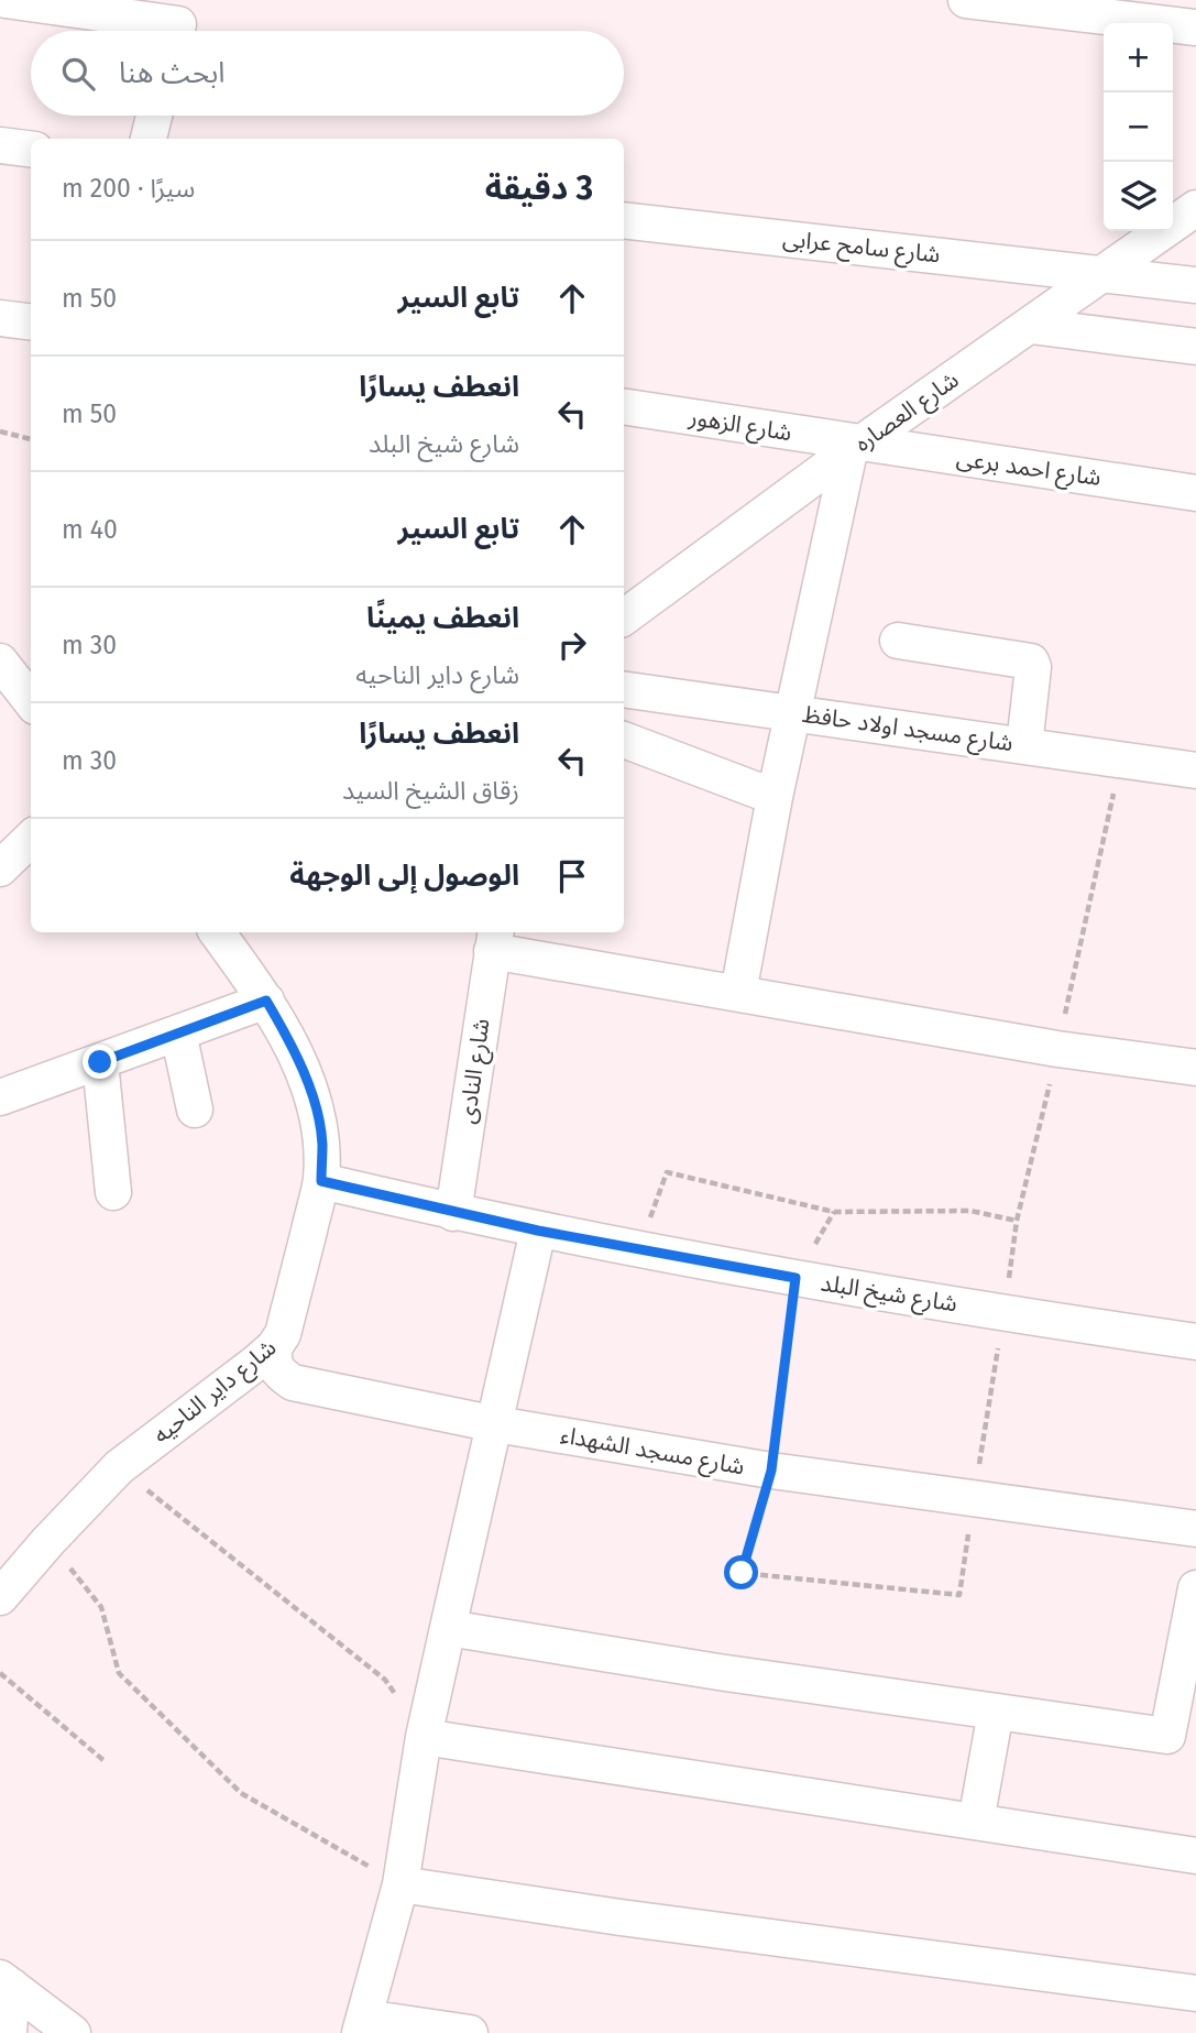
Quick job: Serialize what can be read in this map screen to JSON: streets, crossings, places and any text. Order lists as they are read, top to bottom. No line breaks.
{"streets":{"street":["شارع سامح عرابى","شارع العصاره","شارع الزهور","شارع احمد برعى","شارع مسجد اولاد حافظ","شارع النادى","شارع شيخ البلد","شارع داير الناحيه","شارع مسجد الشهداء"]},"crossings":[["شارع سامح عرابى","شارع العصاره"],["شارع العصاره","شارع الزهور"],["شارع العصاره","شارع احمد برعى"],["شارع الزهور","شارع احمد برعى"],["شارع النادى","شارع شيخ البلد"],["شارع شيخ البلد","شارع داير الناحيه"],["شارع داير الناحيه","شارع مسجد الشهداء"]],"page":{"map_buttons":["+","−"],"search":"ابحث هنا","heading":["3 دقيقة","سيرًا · 200 m"],"list":[["تابع السير","50 m"],["انعطف يسارًا","شارع شيخ البلد","50 m"],["تابع السير","40 m"],["انعطف يمينًا","شارع داير الناحيه","30 m"],["انعطف يسارًا","زقاق الشيخ السيد","30 m"],"الوصول إلى الوجهة"]}}
